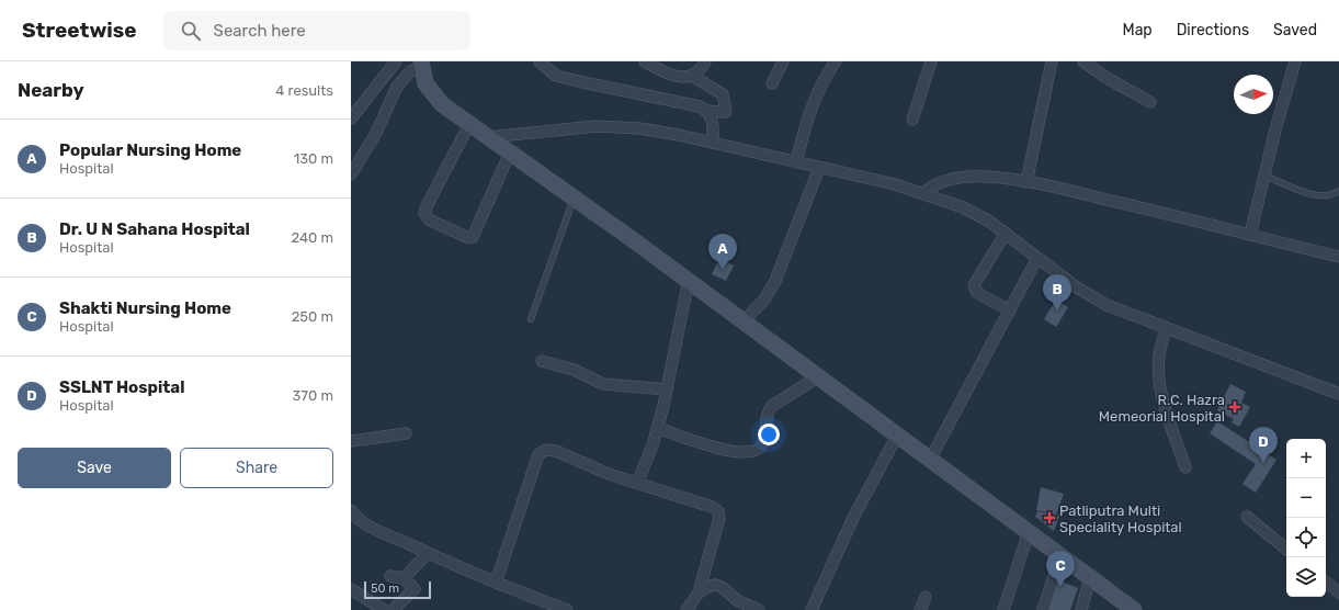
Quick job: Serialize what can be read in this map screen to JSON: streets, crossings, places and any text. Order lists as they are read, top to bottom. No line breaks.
{"places":{"health":["R.C. Hazra Memeorial Hospital","Patliputra Multi Speciality Hospital"]},"scale_bar":"50 m","north":"right","page":{"header":"Streetwise","search":"Search here","nav":["Map","Directions","Saved"],"heading":["Nearby","4 results"],"list":[{"mark":"A","name":"Popular Nursing Home","note":"Hospital","value":"130 m"},{"mark":"B","name":"Dr. U N Sahana Hospital","note":"Hospital","value":"240 m"},{"mark":"C","name":"Shakti Nursing Home","note":"Hospital","value":"250 m"},{"mark":"D","name":"SSLNT Hospital","note":"Hospital","value":"370 m"}],"pins":["A","B","D","C"],"buttons":["Save","Share"],"map_buttons":["+","−"],"scale":"50 m"}}
